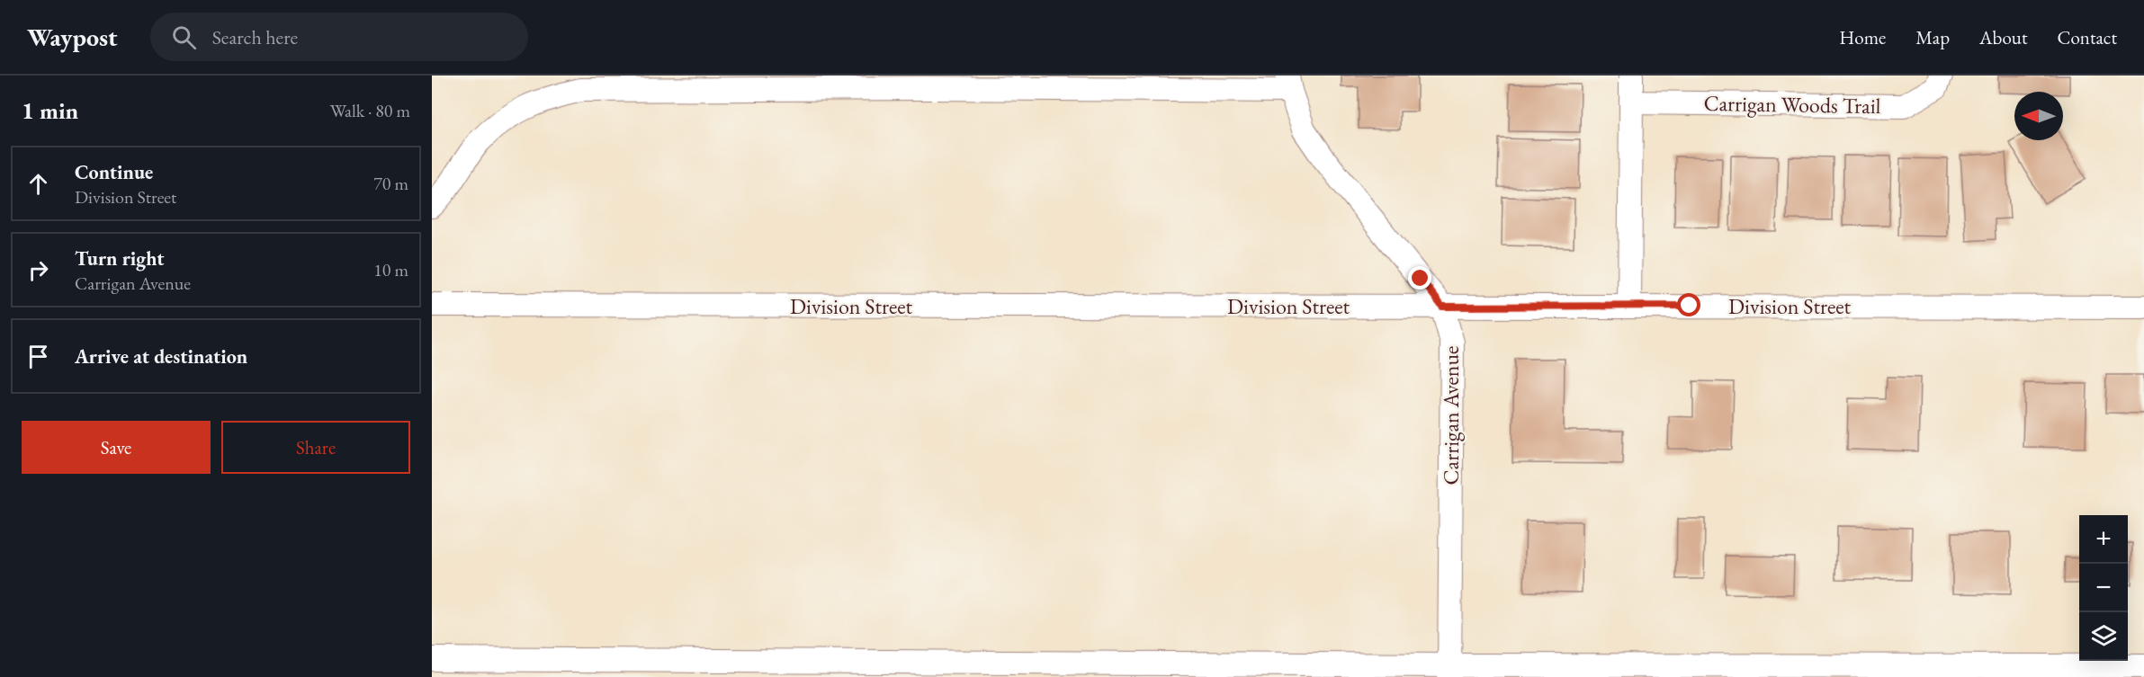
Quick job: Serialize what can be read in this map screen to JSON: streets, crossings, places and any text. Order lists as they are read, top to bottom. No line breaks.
{"streets":{"street":["Carrigan Woods Trail","Division Street","Carrigan Avenue"]},"crossings":[["Division Street","Carrigan Avenue"]],"north":"left","page":{"header":"Waypost","search":"Search here","nav":["Home","Map","About","Contact"],"heading":["1 min","Walk · 80 m"],"list":[["Continue","Division Street","70 m"],["Turn right","Carrigan Avenue","10 m"],"Arrive at destination"],"buttons":["Save","Share"],"map_buttons":["+","−"]}}
